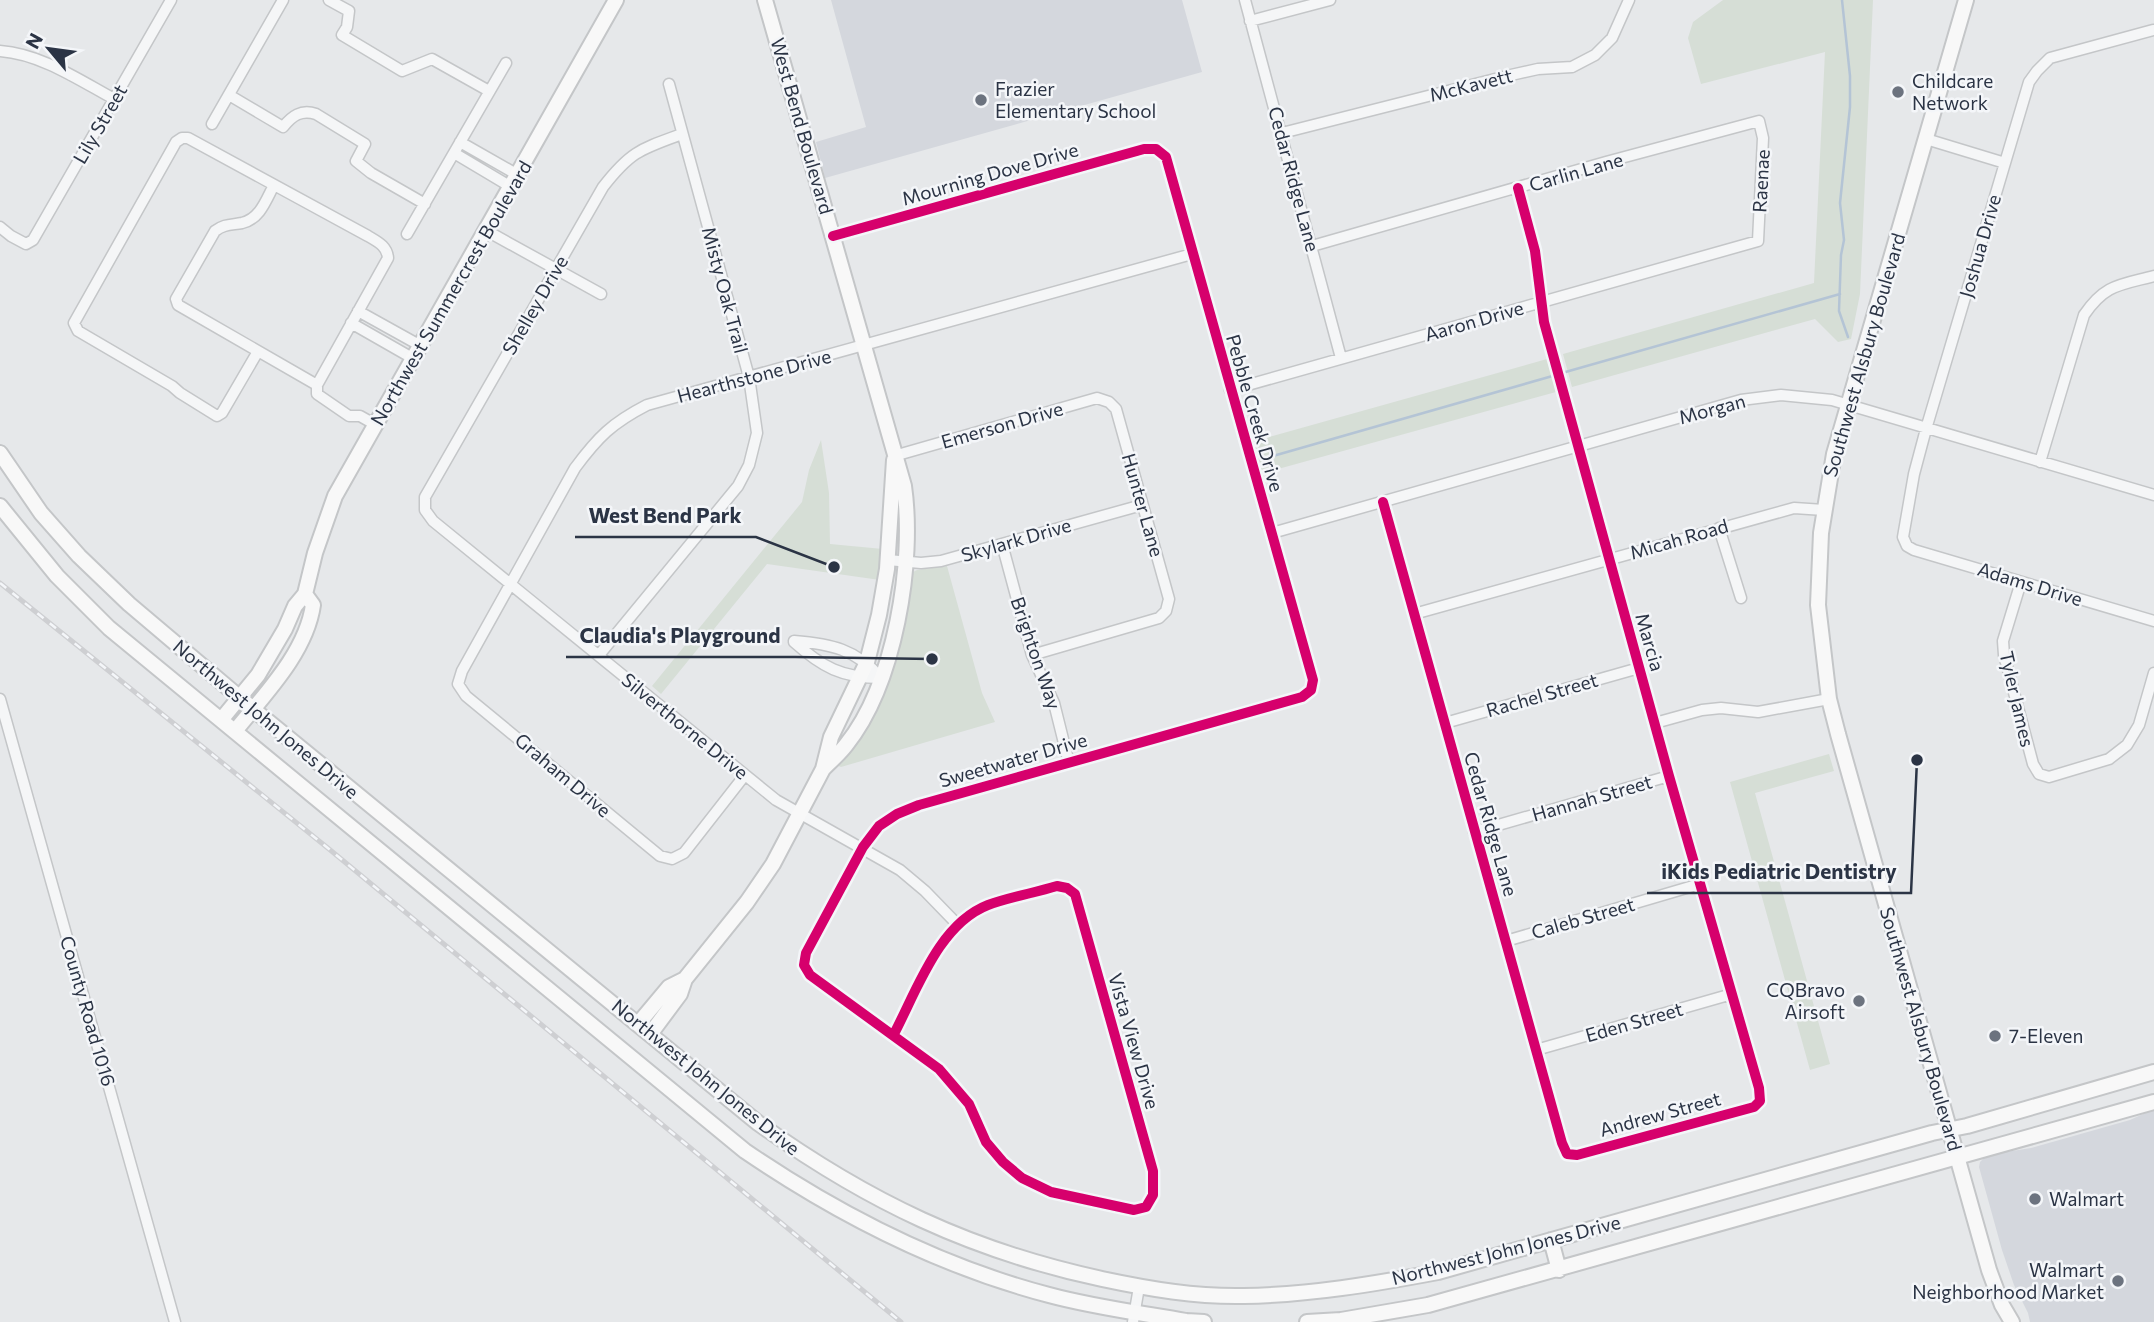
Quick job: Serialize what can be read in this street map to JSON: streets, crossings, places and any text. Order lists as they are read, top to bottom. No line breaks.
{"streets":{"main road":["West Bend Boulevard","Northwest Summercrest Boulevard","Southwest Alsbury Boulevard","Northwest John Jones Drive"],"street":["McKavett","Lily Street","Carlin Lane","Mourning Dove Drive","Cedar Ridge Lane","Raenae","Joshua Drive","Misty Oak Trail","Shelley Drive","Aaron Drive","Hearthstone Drive","Morgan","Pebble Creek Drive","Emerson Drive","Hunter Lane","Micah Road","Skylark Drive","Adams Drive","Marcia","Brighton Way","Rachel Street","Tyler James","Silverthorne Drive","Sweetwater Drive","Graham Drive","Hannah Street","Caleb Street","County Road 1016","Eden Street","Vista View Drive","Andrew Street"]},"crossings":[["McKavett","Cedar Ridge Lane"],["West Bend Boulevard","Mourning Dove Drive"],["West Bend Boulevard","Hearthstone Drive"],["West Bend Boulevard","Emerson Drive"],["West Bend Boulevard","Skylark Drive"],["West Bend Boulevard","Northwest John Jones Drive"],["West Bend Boulevard","Silverthorne Drive"],["Carlin Lane","Cedar Ridge Lane"],["Carlin Lane","Raenae"],["Carlin Lane","Marcia"],["Mourning Dove Drive","Pebble Creek Drive"],["Cedar Ridge Lane","Aaron Drive"],["Cedar Ridge Lane","Morgan"],["Cedar Ridge Lane","Micah Road"],["Cedar Ridge Lane","Rachel Street"],["Cedar Ridge Lane","Hannah Street"],["Cedar Ridge Lane","Caleb Street"],["Cedar Ridge Lane","Eden Street"],["Cedar Ridge Lane","Andrew Street"],["Raenae","Aaron Drive"],["Joshua Drive","Morgan"],["Joshua Drive","Adams Drive"],["Misty Oak Trail","Shelley Drive"],["Misty Oak Trail","Hearthstone Drive"],["Misty Oak Trail","Silverthorne Drive"],["Northwest Summercrest Boulevard","Northwest John Jones Drive"],["Shelley Drive","Silverthorne Drive"],["Aaron Drive","Pebble Creek Drive"],["Aaron Drive","Marcia"],["Southwest Alsbury Boulevard","Morgan"],["Southwest Alsbury Boulevard","Micah Road"],["Southwest Alsbury Boulevard","Northwest John Jones Drive"],["Hearthstone Drive","Pebble Creek Drive"],["Hearthstone Drive","Silverthorne Drive"],["Hearthstone Drive","Graham Drive"],["Morgan","Pebble Creek Drive"],["Morgan","Marcia"],["Pebble Creek Drive","Sweetwater Drive"],["Emerson Drive","Hunter Lane"],["Hunter Lane","Skylark Drive"],["Hunter Lane","Brighton Way"],["Micah Road","Marcia"],["Skylark Drive","Brighton Way"],["Adams Drive","Tyler James"],["Marcia","Rachel Street"],["Marcia","Hannah Street"],["Marcia","Caleb Street"],["Marcia","Eden Street"],["Marcia","Andrew Street"],["Brighton Way","Sweetwater Drive"],["Silverthorne Drive","Sweetwater Drive"],["Silverthorne Drive","Graham Drive"],["Silverthorne Drive","Vista View Drive"],["Sweetwater Drive","Vista View Drive"]],"places":["Childcare Network","Frazier Elementary School","West Bend Park","Claudia's Playground","iKids Pediatric Dentistry","CQBravo Airsoft","7-Eleven","Walmart","Walmart Neighborhood Market"],"north":"top left"}
